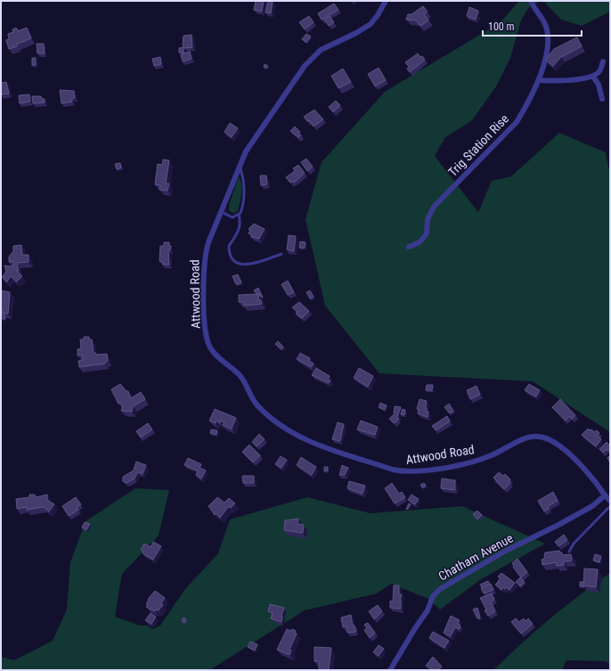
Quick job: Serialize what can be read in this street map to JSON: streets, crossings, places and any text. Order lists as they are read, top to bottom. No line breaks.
{"streets":{"street":["Trig Station Rise","Attwood Road","Chatham Avenue"]},"crossings":[["Attwood Road","Chatham Avenue"]],"scale_bar":"100 m"}
